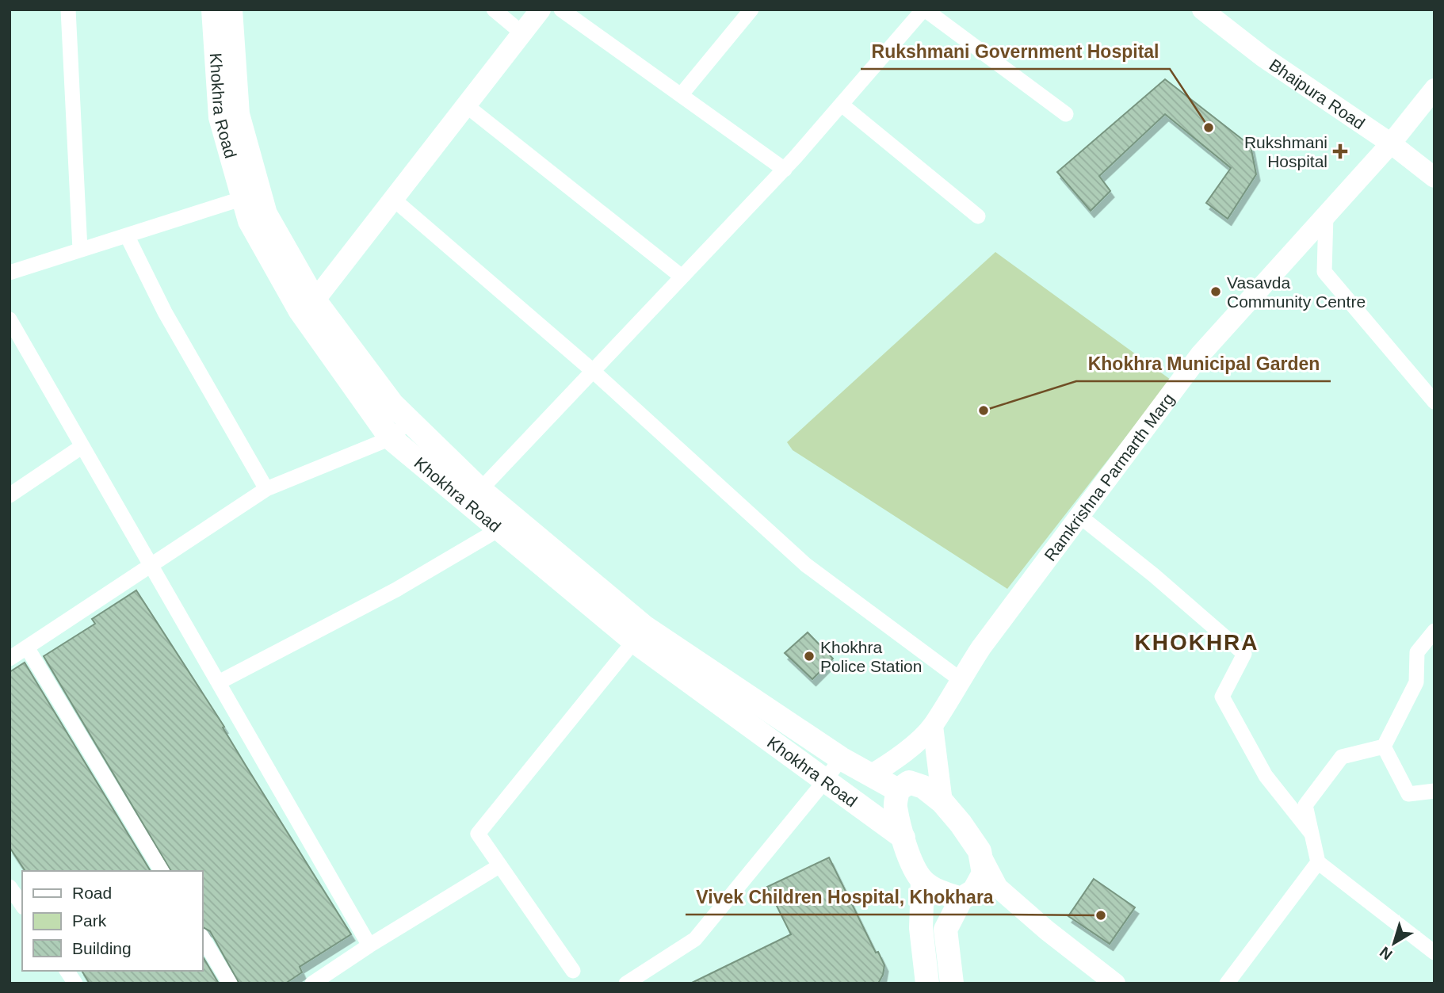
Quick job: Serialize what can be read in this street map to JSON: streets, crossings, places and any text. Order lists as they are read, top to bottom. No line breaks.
{"streets":{"main road":["Khokhra Road"],"street":["Bhaipura Road","Ramkrishna Parmarth Marg"]},"crossings":[["Bhaipura Road","Ramkrishna Parmarth Marg"],["Khokhra Road","Ramkrishna Parmarth Marg"]],"districts":["KHOKHRA"],"places":{"other":["Rukshmani Government Hospital","Vasavda Community Centre","Khokhra Municipal Garden","Khokhra Police Station","Vivek Children Hospital, Khokhara"],"health":["Rukshmani Hospital"]},"legend":["Road","Park","Building"],"north":"bottom left"}
